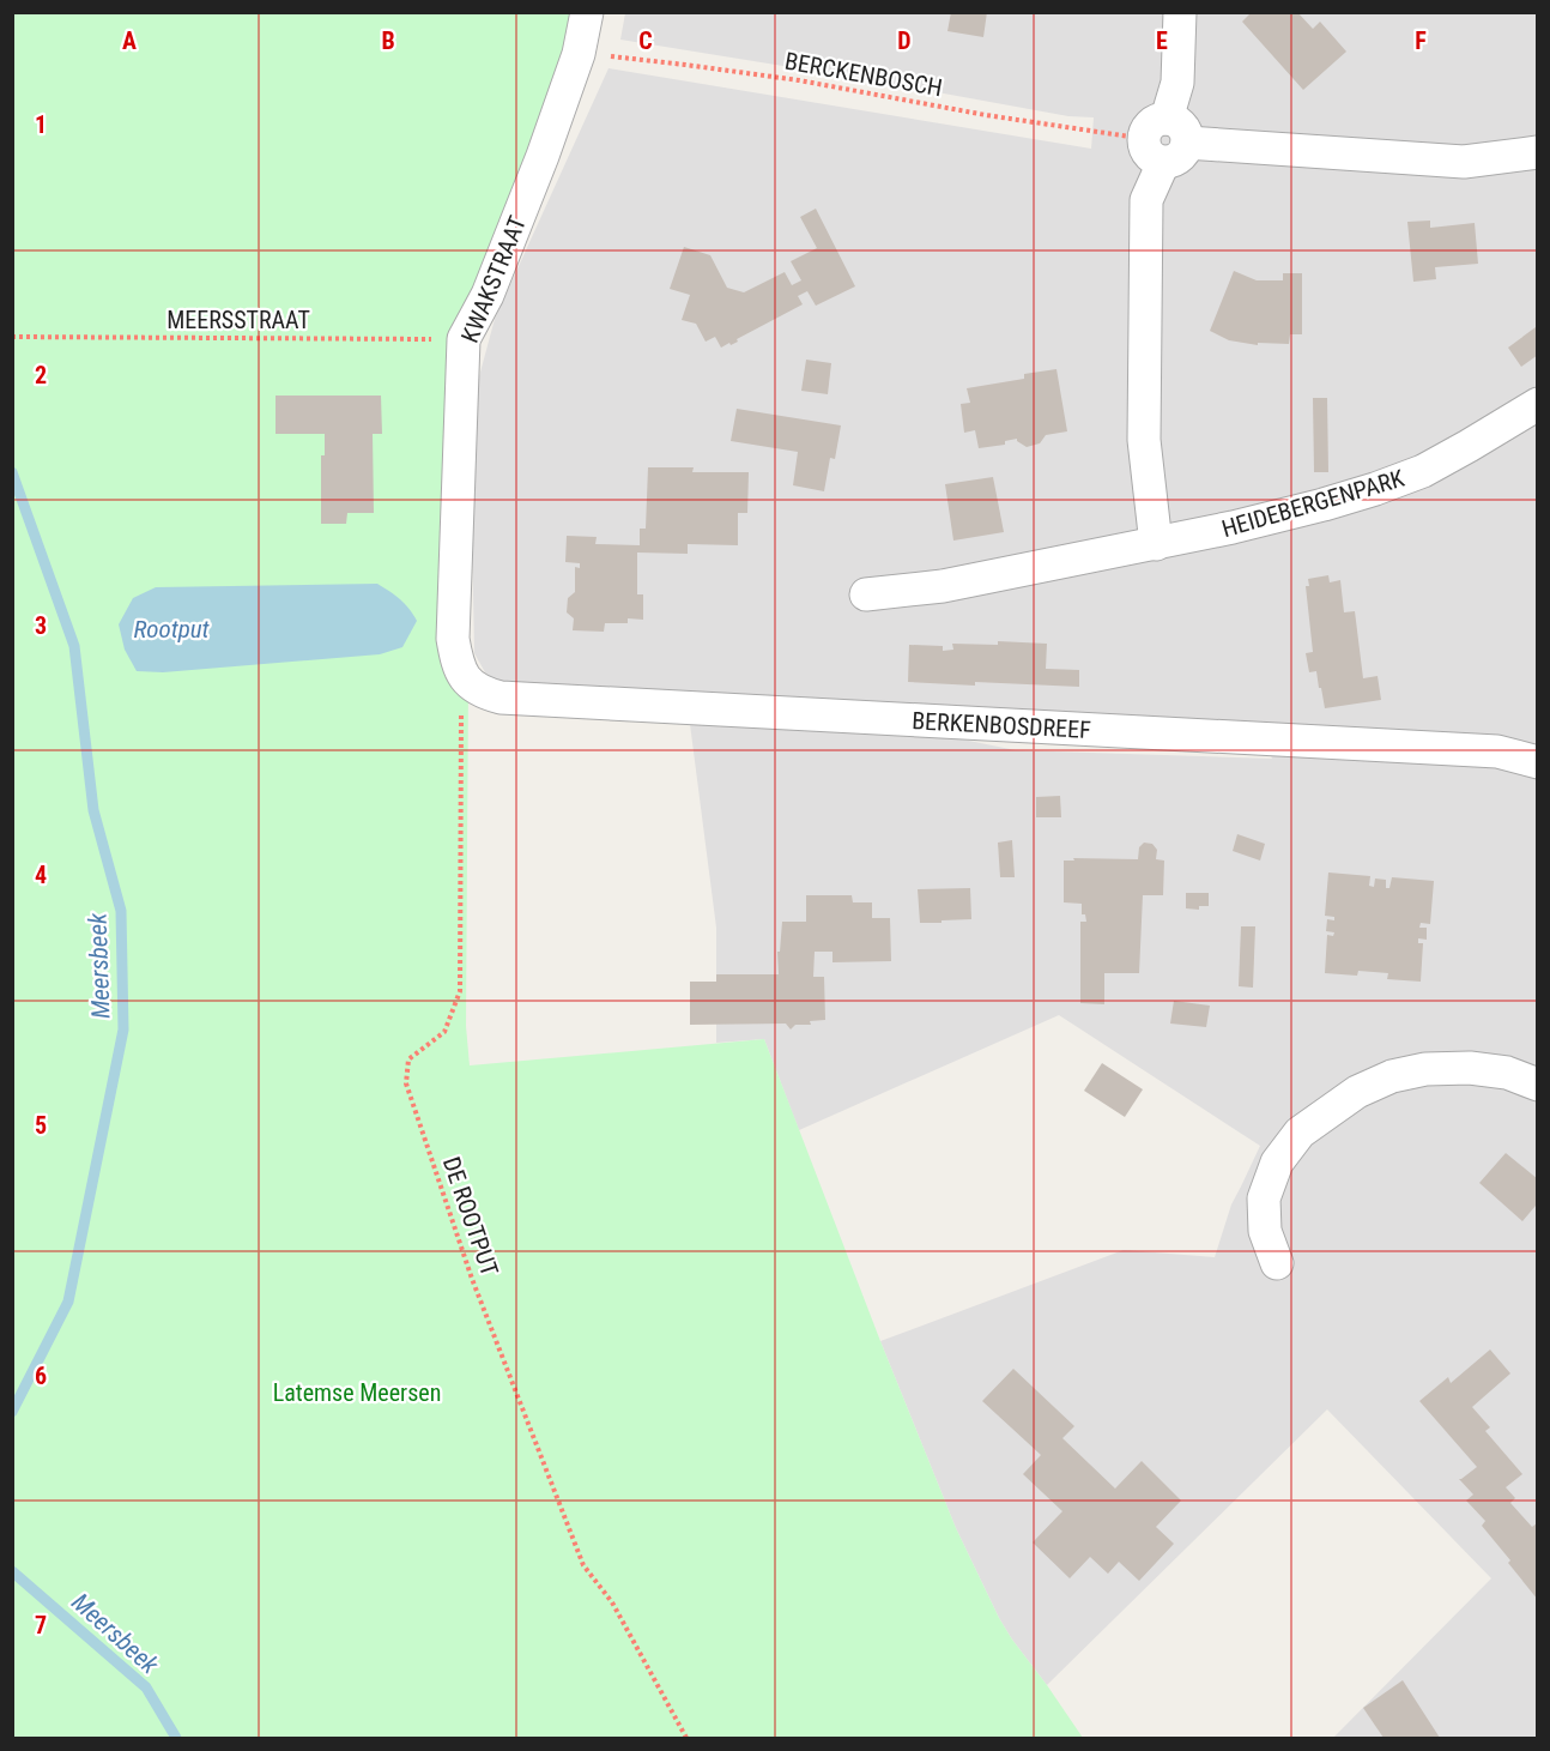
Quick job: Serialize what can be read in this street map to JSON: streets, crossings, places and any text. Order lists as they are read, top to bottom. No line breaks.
{"streets":{"street":["KWAKSTRAAT","HEIDEBERGENPARK","BERKENBOSDREEF"],"path":["BERCKENBOSCH","MEERSSTRAAT","DE ROOTPUT"]},"crossings":[["BERCKENBOSCH","KWAKSTRAAT"],["KWAKSTRAAT","MEERSSTRAAT"],["KWAKSTRAAT","BERKENBOSDREEF"],["KWAKSTRAAT","DE ROOTPUT"],["BERKENBOSDREEF","DE ROOTPUT"]],"water":["Rootput","Meersbeek"],"parks":["Latemse Meersen"],"grid":{"columns":["A","B","C","D","E","F"],"rows":["1","2","3","4","5","6","7"]}}
